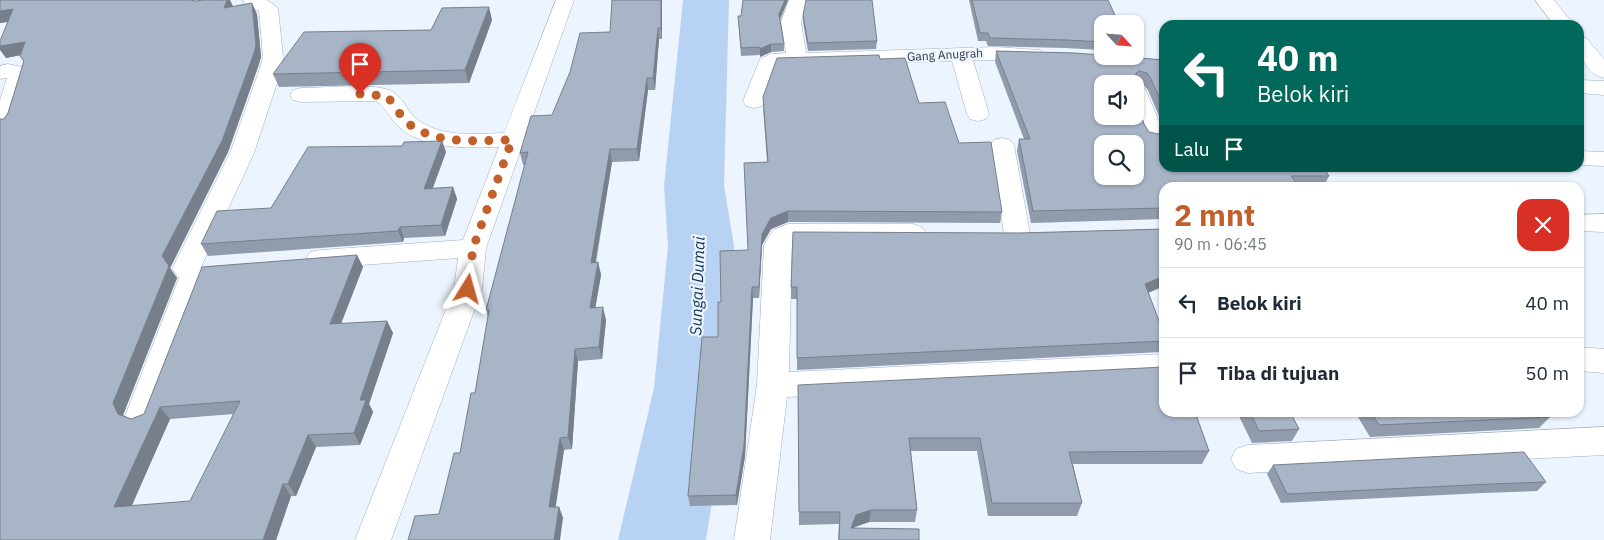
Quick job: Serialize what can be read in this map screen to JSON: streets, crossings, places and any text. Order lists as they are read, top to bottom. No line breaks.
{"streets":{"street":["Gang Anugrah"]},"water":["Sungai Dumai"],"north":"bottom right","page":{"turn":["40 m","Belok kiri"],"then":"Lalu","heading":["2 mnt","90 m · 06:45"],"list":[{"name":"Belok kiri","value":"40 m"},{"name":"Tiba di tujuan","value":"50 m"}]}}
